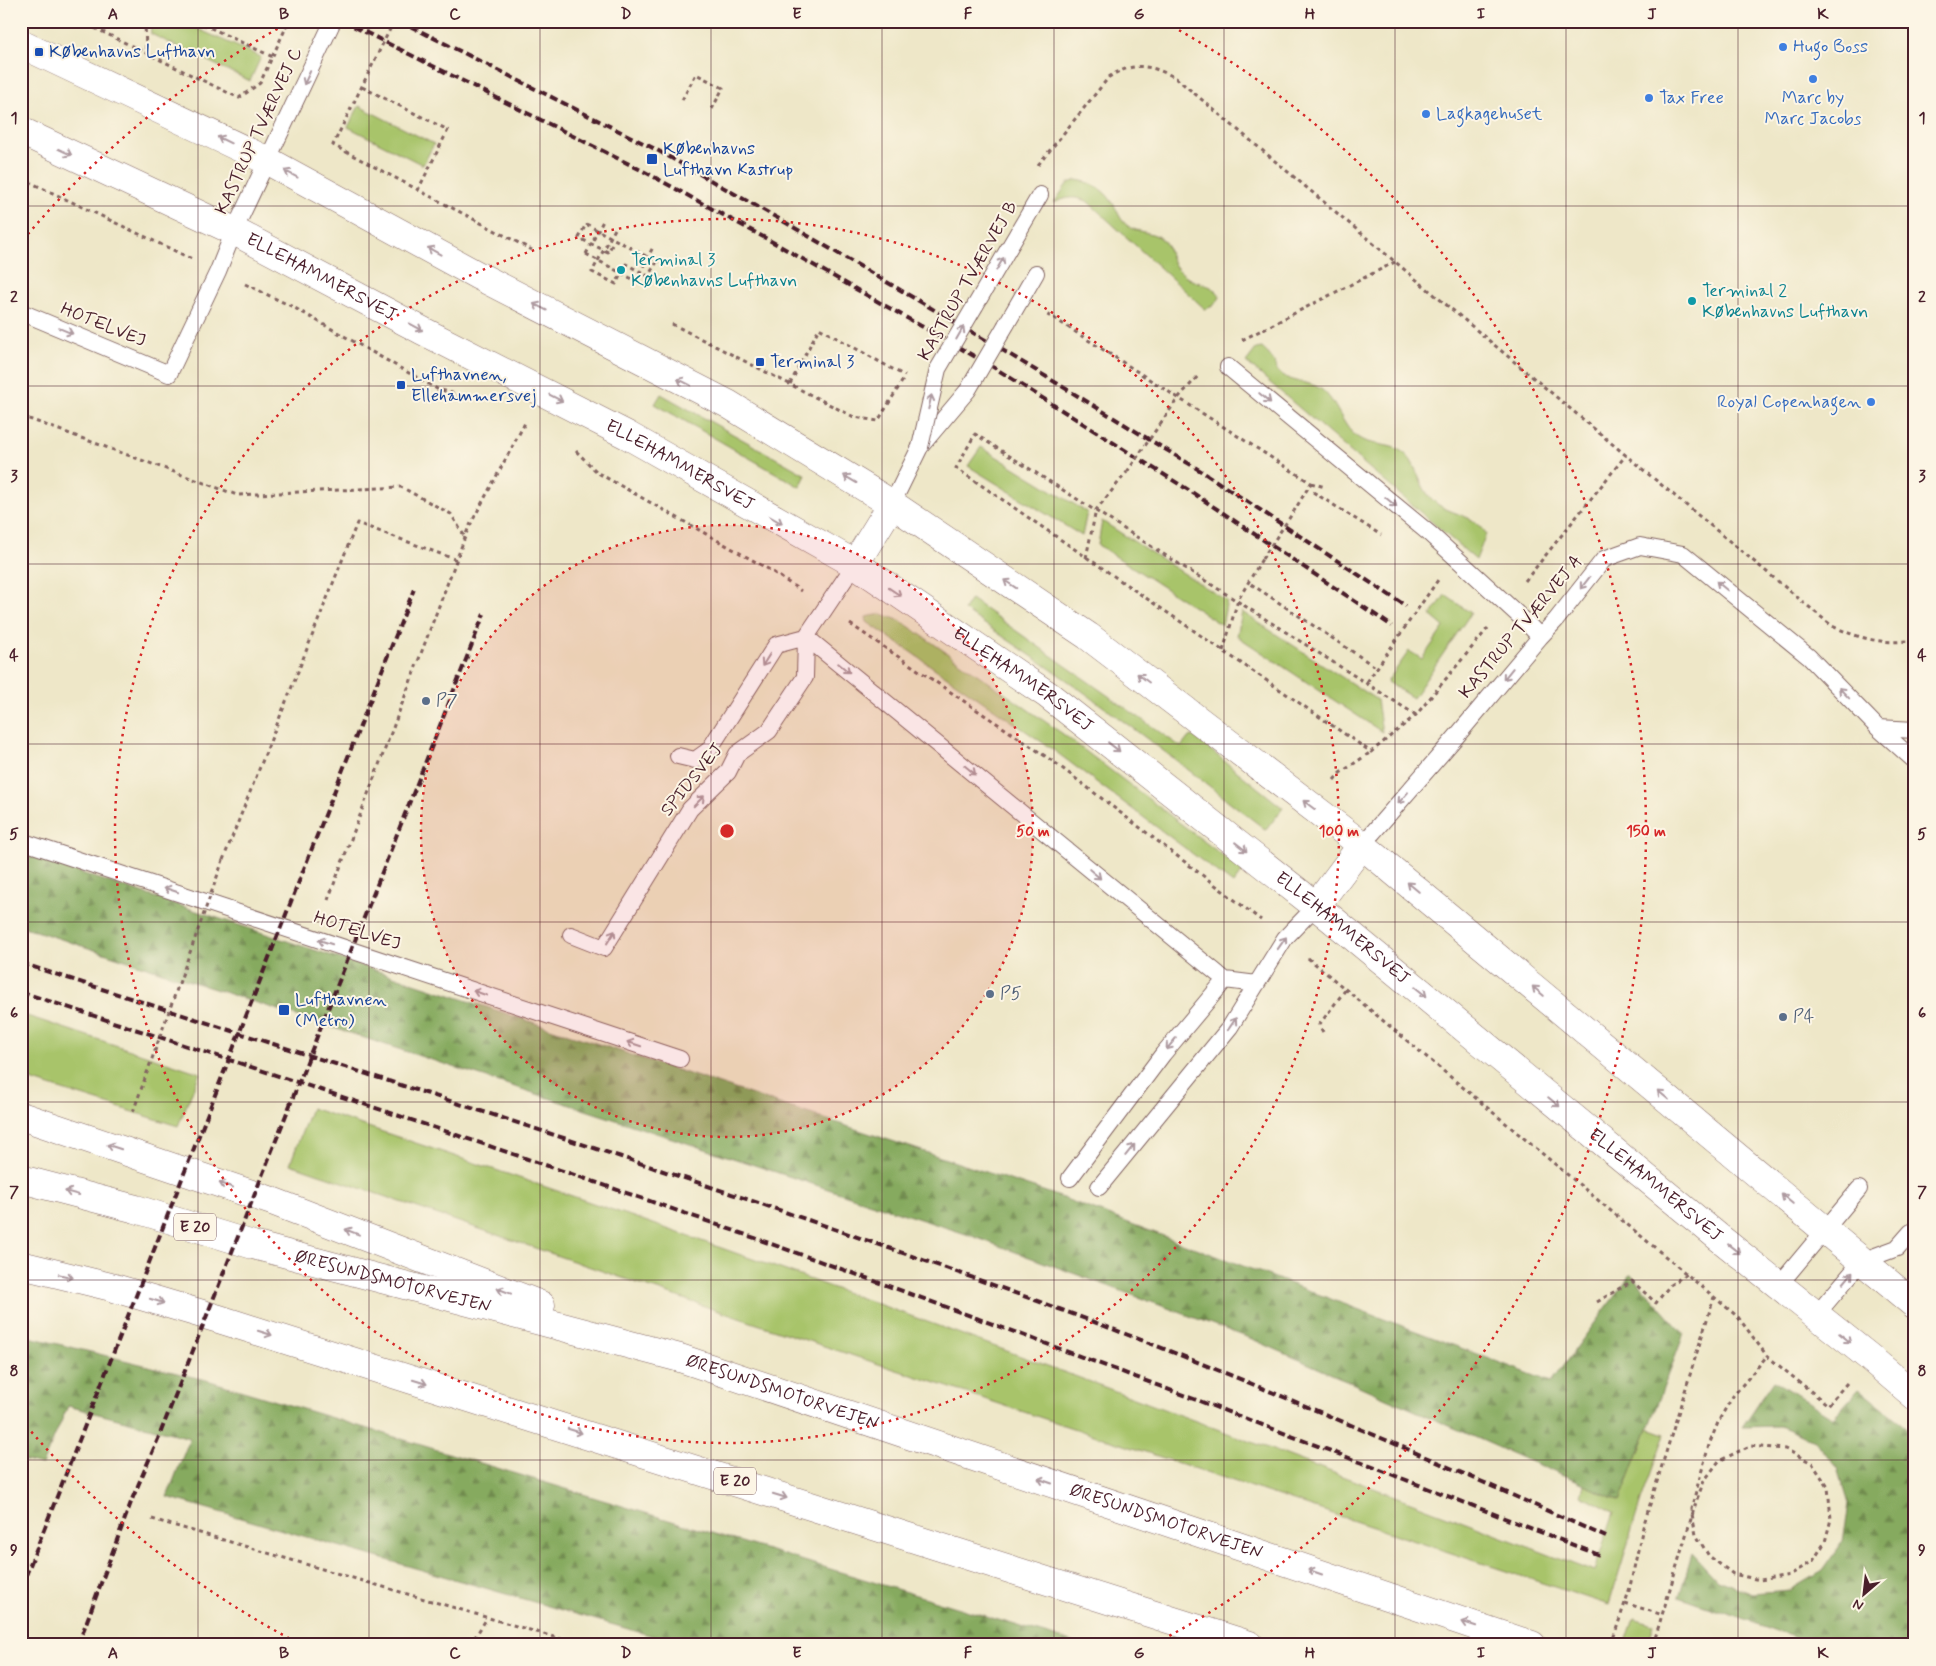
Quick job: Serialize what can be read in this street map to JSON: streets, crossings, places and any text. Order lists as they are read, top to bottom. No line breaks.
{"streets":{"main road":["ELLEHAMMERSVEJ","E 20","ØRESUNDSMOTORVEJEN"],"lane":["KASTRUP TVÆRVEJ C","KASTRUP TVÆRVEJ B","HOTELVEJ","KASTRUP TVÆRVEJ A","SPIDSVEJ"]},"crossings":[["KASTRUP TVÆRVEJ C","ELLEHAMMERSVEJ"],["KASTRUP TVÆRVEJ C","HOTELVEJ"]],"one_way":["KASTRUP TVÆRVEJ C"],"places":{"other":["Hugo Boss","Marc by Marc Jacobs","Tax Free","Lagkagehuset","Terminal 3 Københavns Lufthavn","Terminal 2 Københavns Lufthavn","Royal Copenhagen","P7","P5","P4"],"transit":["Københavns Lufthavn","Københavns Lufthavn Kastrup","Terminal 3","Lufthavnen, Ellehammersvej","Lufthavnen (Metro)"]},"north":"bottom left","grid":{"columns":["A","B","C","D","E","F","G","H","I","J","K"],"rows":["1","2","3","4","5","6","7","8","9"]},"rings":["50 m","100 m","150 m"]}
